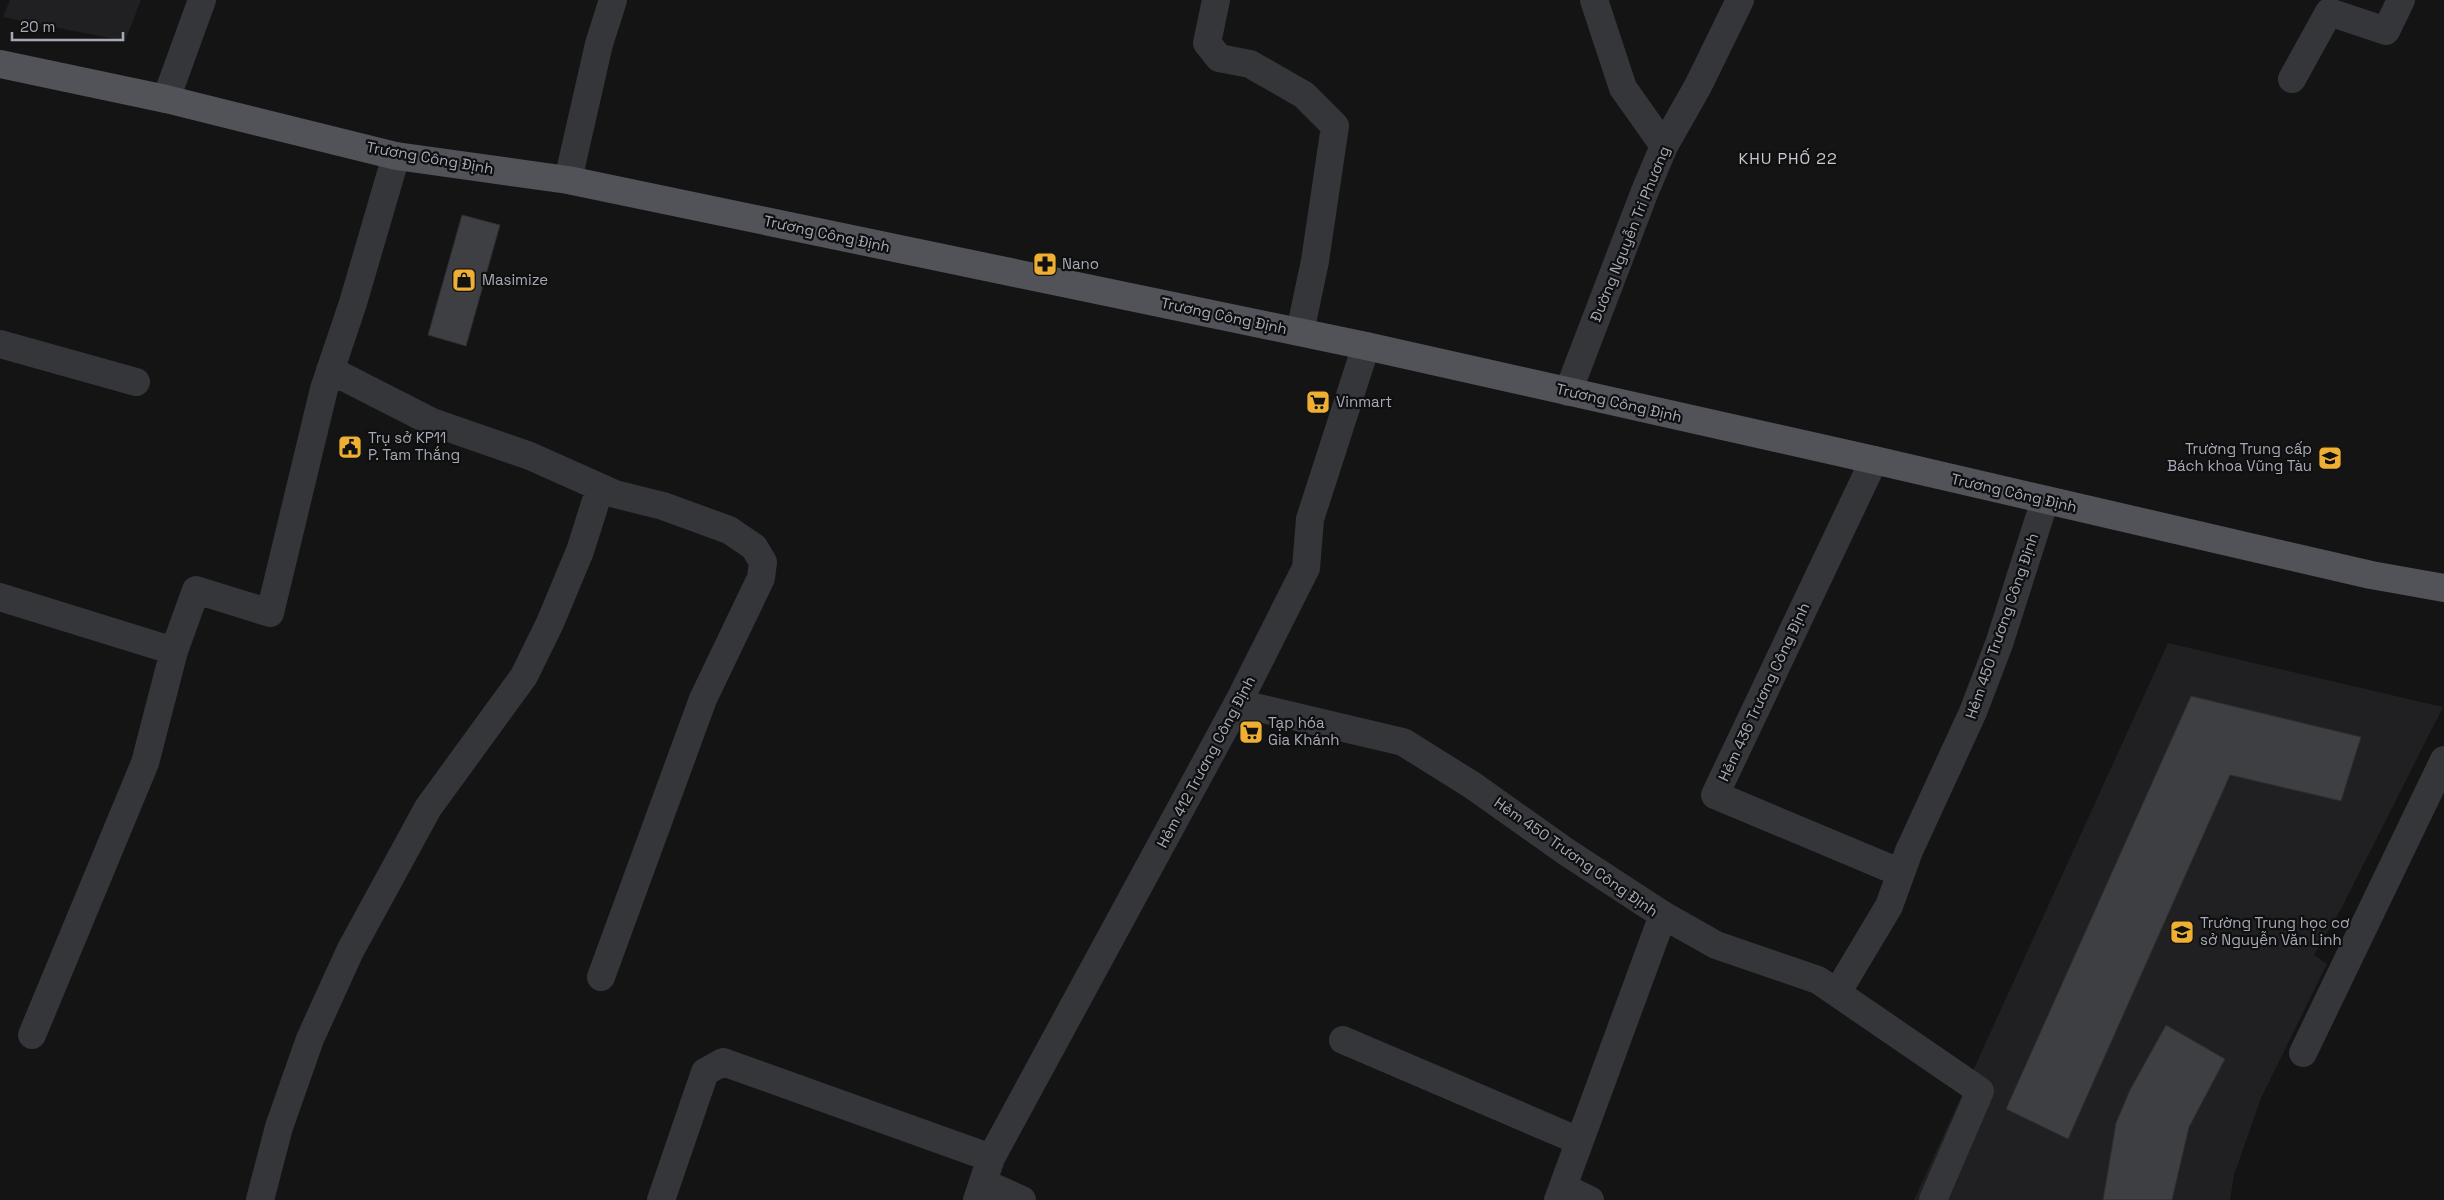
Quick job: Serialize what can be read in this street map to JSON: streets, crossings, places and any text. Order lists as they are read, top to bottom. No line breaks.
{"streets":{"main road":["Trương Công Định"],"street":["Đường Nguyễn Tri Phương","Hẻm 450 Trương Công Định","Hẻm 436 Trương Công Định","Hẻm 412 Trương Công Định"]},"crossings":[["Trương Công Định","Đường Nguyễn Tri Phương"],["Trương Công Định","Hẻm 450 Trương Công Định"],["Trương Công Định","Hẻm 436 Trương Công Định"],["Trương Công Định","Hẻm 412 Trương Công Định"],["Hẻm 450 Trương Công Định","Hẻm 436 Trương Công Định"],["Hẻm 450 Trương Công Định","Hẻm 412 Trương Công Định"]],"districts":["KHU PHỐ 22"],"places":{"pharmacy":["Nano"],"shop":["Masimize"],"supermarket":["Vinmart","Tạp hóa Gia Khánh"],"public building":["Trụ sở KP11 P. Tam Thắng"],"school or university":["Trường Trung cấp Bách khoa Vũng Tàu","Trường Trung học cơ sở Nguyễn Văn Linh"]},"scale_bar":"20 m"}
